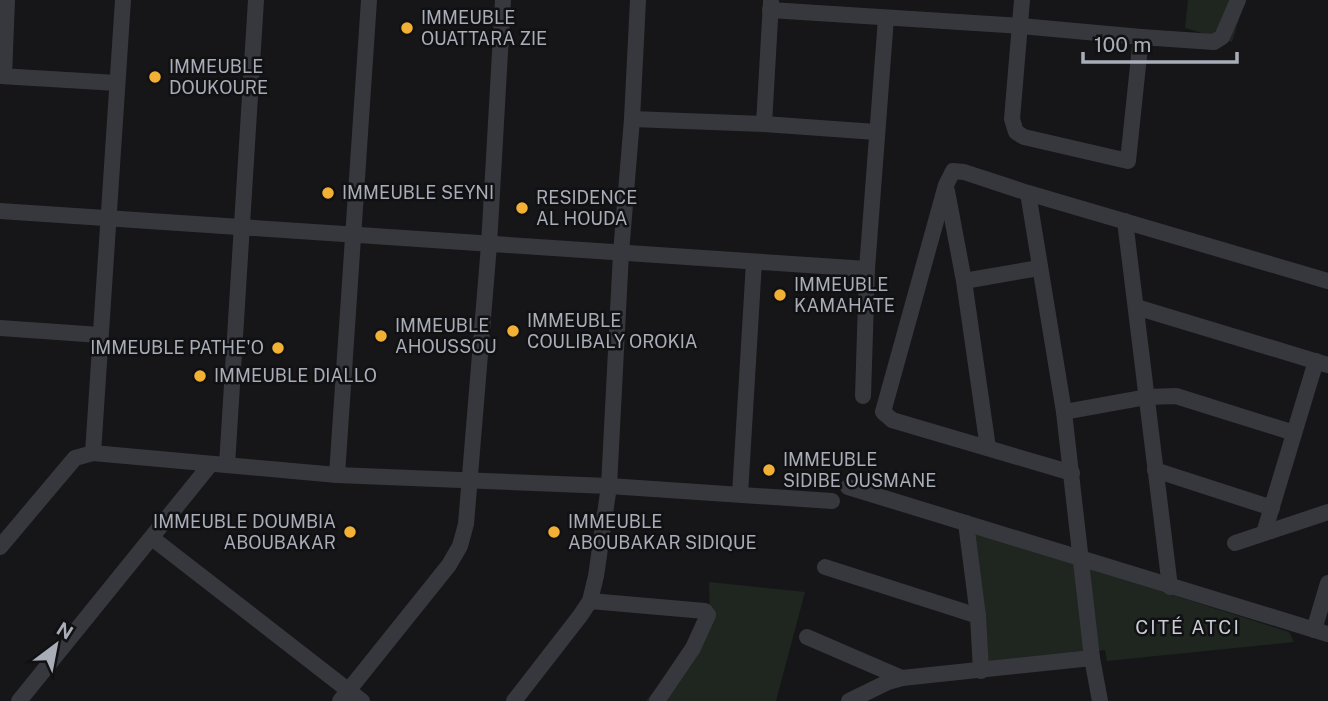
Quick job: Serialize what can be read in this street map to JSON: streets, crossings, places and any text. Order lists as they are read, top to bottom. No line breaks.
{"districts":["CITÉ ATCI"],"places":["IMMEUBLE OUATTARA ZIE","IMMEUBLE DOUKOURE","IMMEUBLE SEYNI","RESIDENCE AL HOUDA","IMMEUBLE KAMAHATE","IMMEUBLE COULIBALY OROKIA","IMMEUBLE AHOUSSOU","IMMEUBLE PATHE'O","IMMEUBLE DIALLO","IMMEUBLE SIDIBE OUSMANE","IMMEUBLE DOUMBIA ABOUBAKAR","IMMEUBLE ABOUBAKAR SIDIQUE"],"scale_bar":"100 m","north":"top right"}
